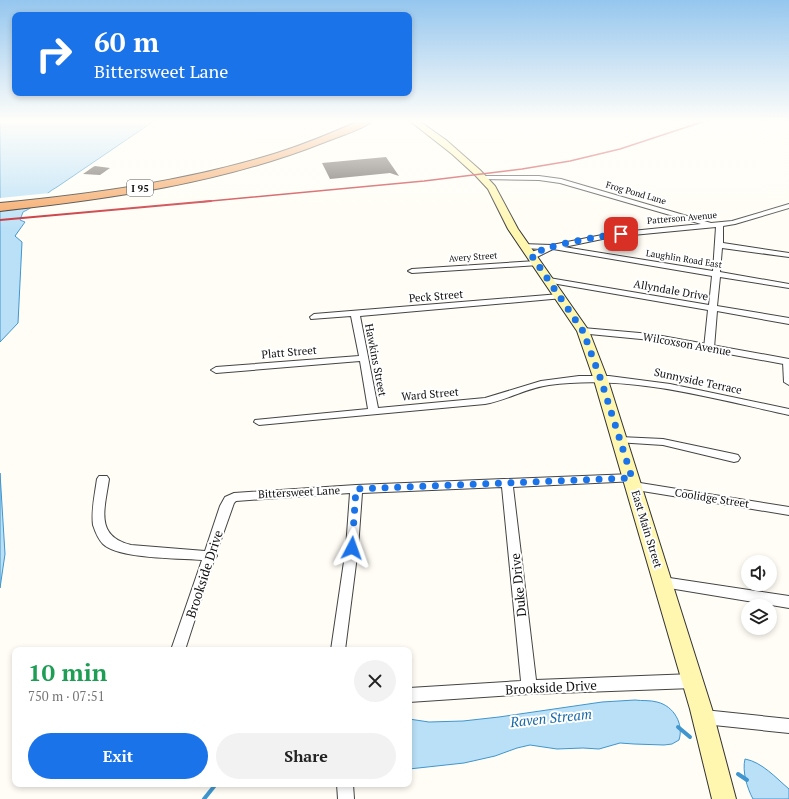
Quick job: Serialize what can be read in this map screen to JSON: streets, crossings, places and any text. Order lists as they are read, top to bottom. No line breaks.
{"streets":{"highway":["I 95"],"main road":["East Main Street"],"street":["Frog Pond Lane","Patterson Avenue","Avery Street","Laughlin Road East","Allyndale Drive","Peck Street","Wilcoxson Avenue","Platt Street","Hawkins Street","Sunnyside Terrace","Ward Street","Bittersweet Lane","Coolidge Street","Brookside Drive","Duke Drive"]},"crossings":[["Frog Pond Lane","Patterson Avenue"],["Frog Pond Lane","East Main Street"],["Patterson Avenue","Avery Street"],["Patterson Avenue","Laughlin Road East"],["Patterson Avenue","East Main Street"],["Avery Street","East Main Street"],["Allyndale Drive","East Main Street"],["Peck Street","Hawkins Street"],["Peck Street","East Main Street"],["Wilcoxson Avenue","East Main Street"],["Platt Street","Hawkins Street"],["Hawkins Street","Ward Street"],["Sunnyside Terrace","Ward Street"],["Sunnyside Terrace","East Main Street"],["Ward Street","East Main Street"],["Bittersweet Lane","Coolidge Street"],["Bittersweet Lane","East Main Street"],["Bittersweet Lane","Brookside Drive"],["Bittersweet Lane","Duke Drive"],["Coolidge Street","East Main Street"],["East Main Street","Brookside Drive"],["Brookside Drive","Duke Drive"]],"water":["Raven Stream"],"page":{"turn":["60 m","Bittersweet Lane"],"heading":["10 min","750 m · 07:51"],"buttons":["Exit","Share"]}}
